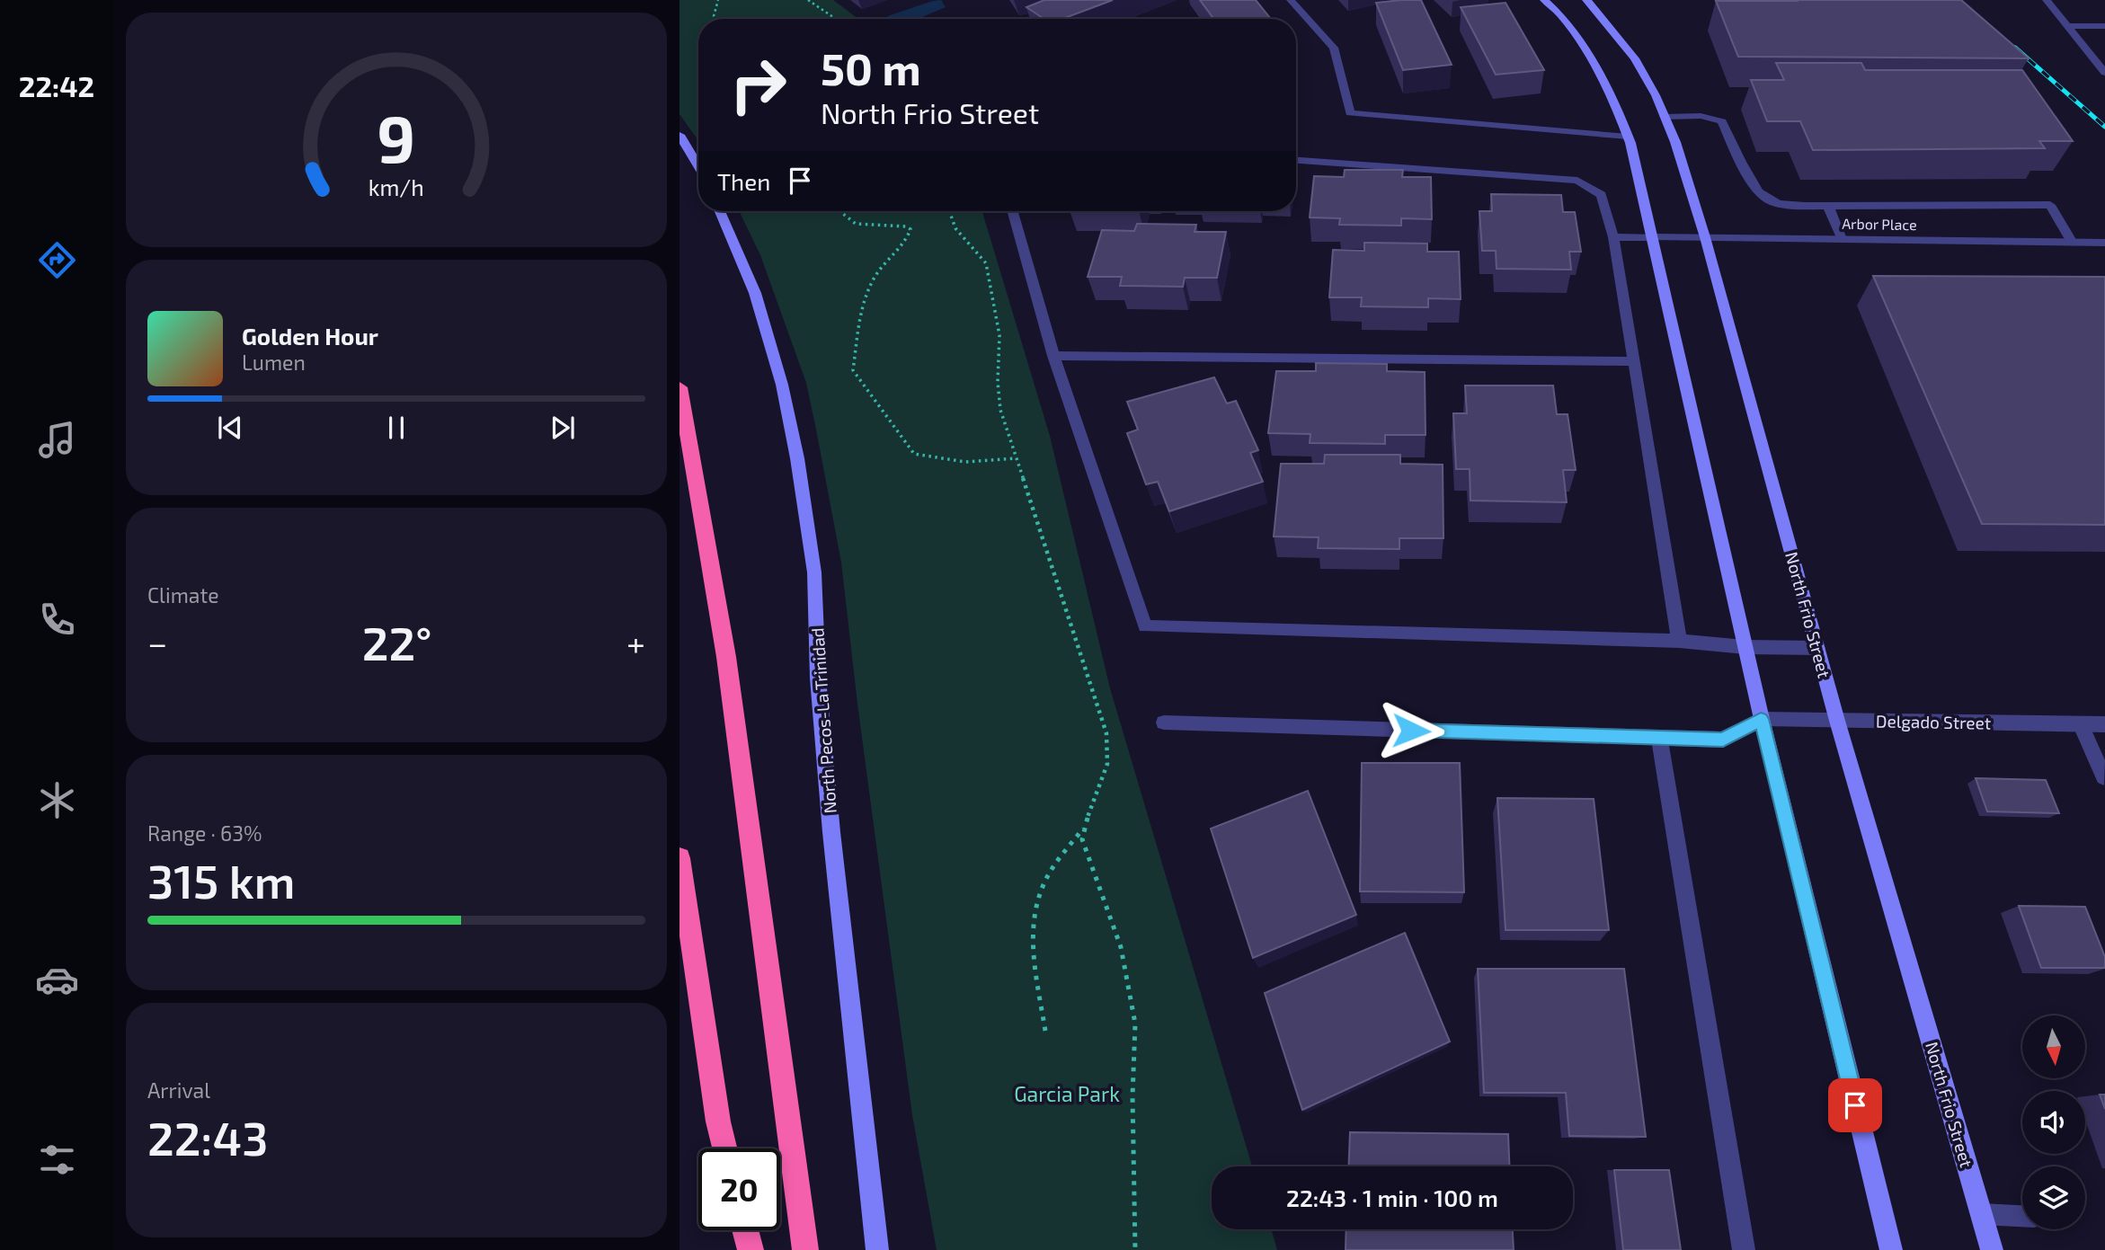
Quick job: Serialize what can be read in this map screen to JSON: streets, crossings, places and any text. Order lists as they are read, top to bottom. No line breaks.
{"streets":{"main road":["North Frio Street","North Pecos-La Trinidad"],"street":["Arbor Place","Delgado Street"]},"crossings":[["Arbor Place","North Frio Street"],["North Frio Street","Delgado Street"]],"parks":["Garcia Park"],"north":"bottom","page":{"tabs":"22:42","turn":["50 m","North Frio Street"],"then":"Then","song":["Golden Hour","Lumen"],"tile":["Climate",["Range · 63%","315 km"],["Arrival","22:43"]],"heat":["−","22°","+"],"limit":"20","trip":"22:43 · 1 min · 100 m","gauge":["9","km/h"]}}
